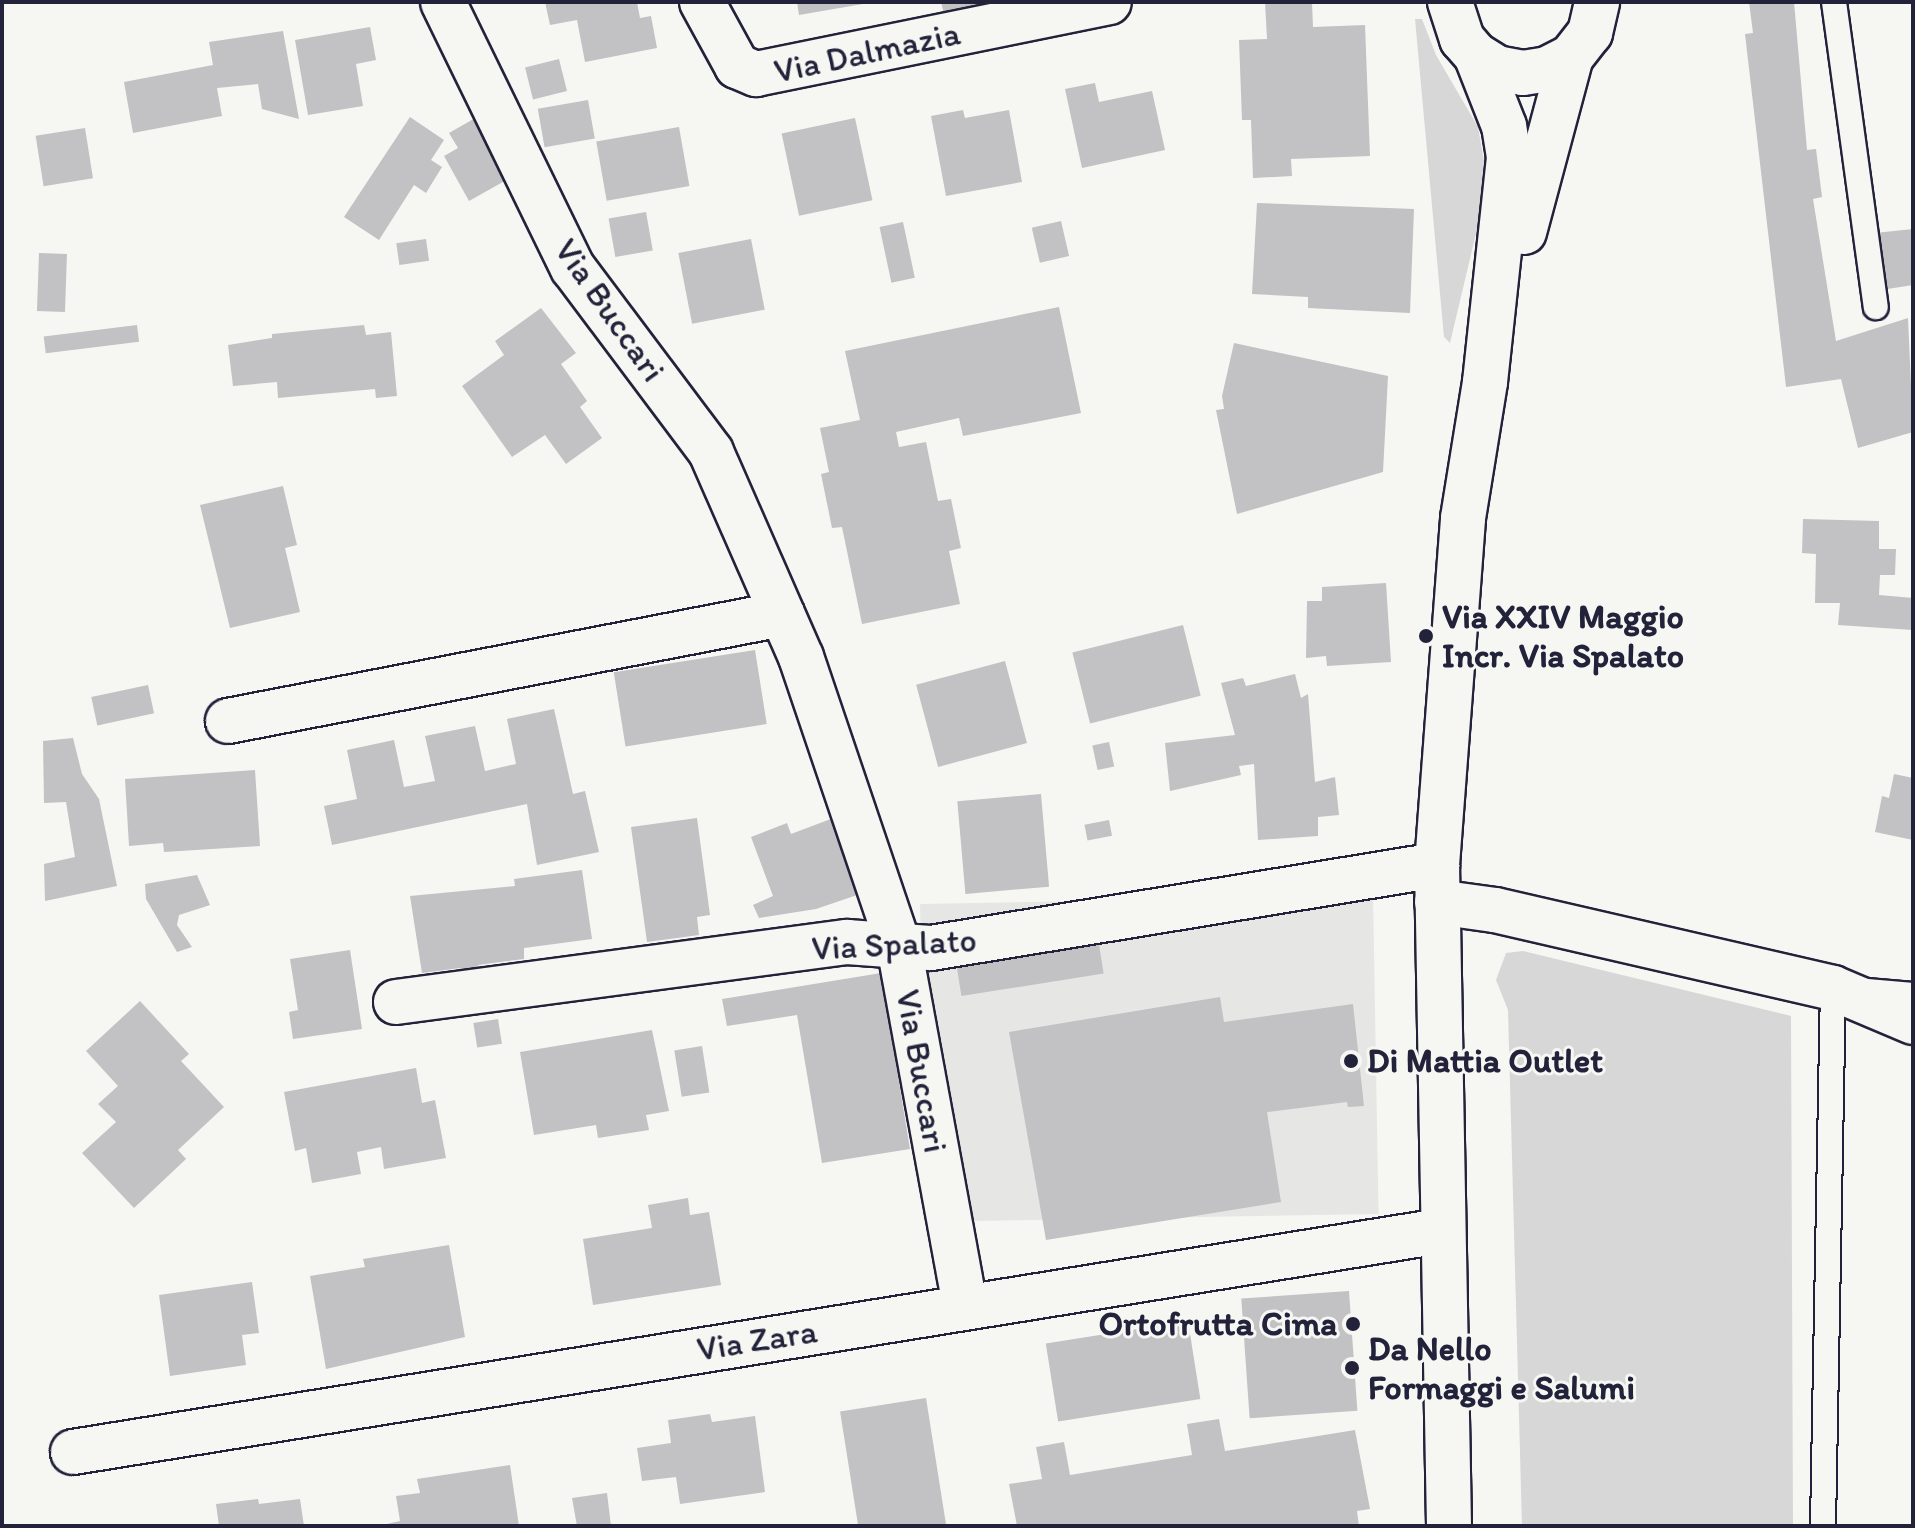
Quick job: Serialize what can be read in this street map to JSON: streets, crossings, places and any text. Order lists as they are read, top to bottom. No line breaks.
{"streets":{"street":["Via Dalmazia","Via Buccari","Via Spalato","Via Zara"]},"crossings":[["Via Buccari","Via Spalato"],["Via Buccari","Via Zara"]],"places":["Via XXIV Maggio Incr. Via Spalato","Di Mattia Outlet","Ortofrutta Cima","Da Nello Formaggi e Salumi"]}
